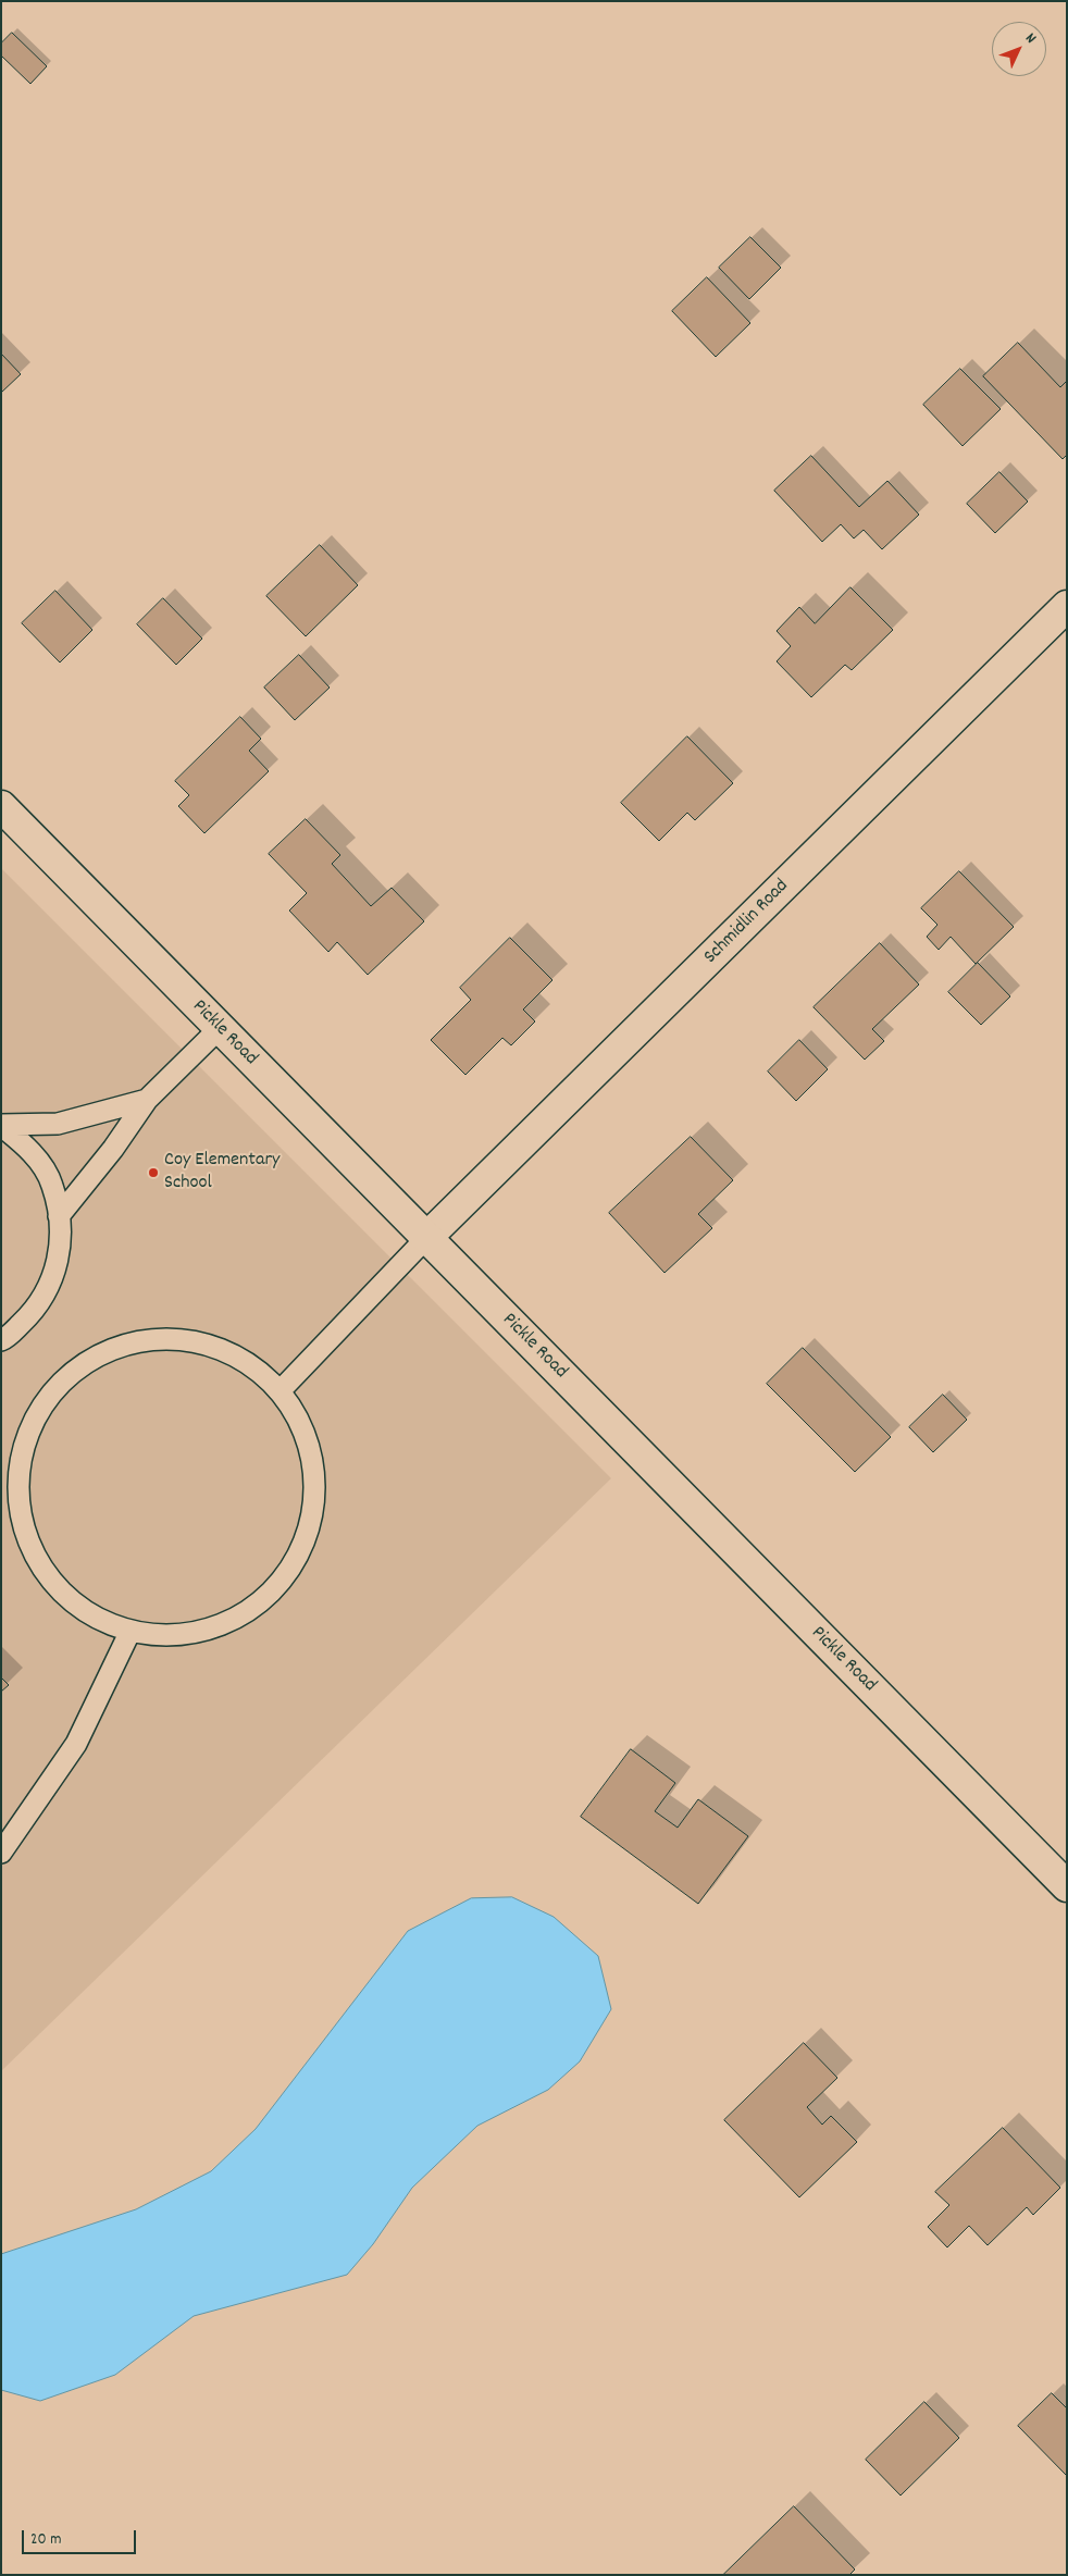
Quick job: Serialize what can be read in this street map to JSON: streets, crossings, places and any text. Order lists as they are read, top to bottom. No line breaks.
{"streets":{"street":["Schmidlin Road","Pickle Road"]},"crossings":[["Schmidlin Road","Pickle Road"]],"places":["Coy Elementary School"],"scale_bar":"20 m","north":"top right"}
